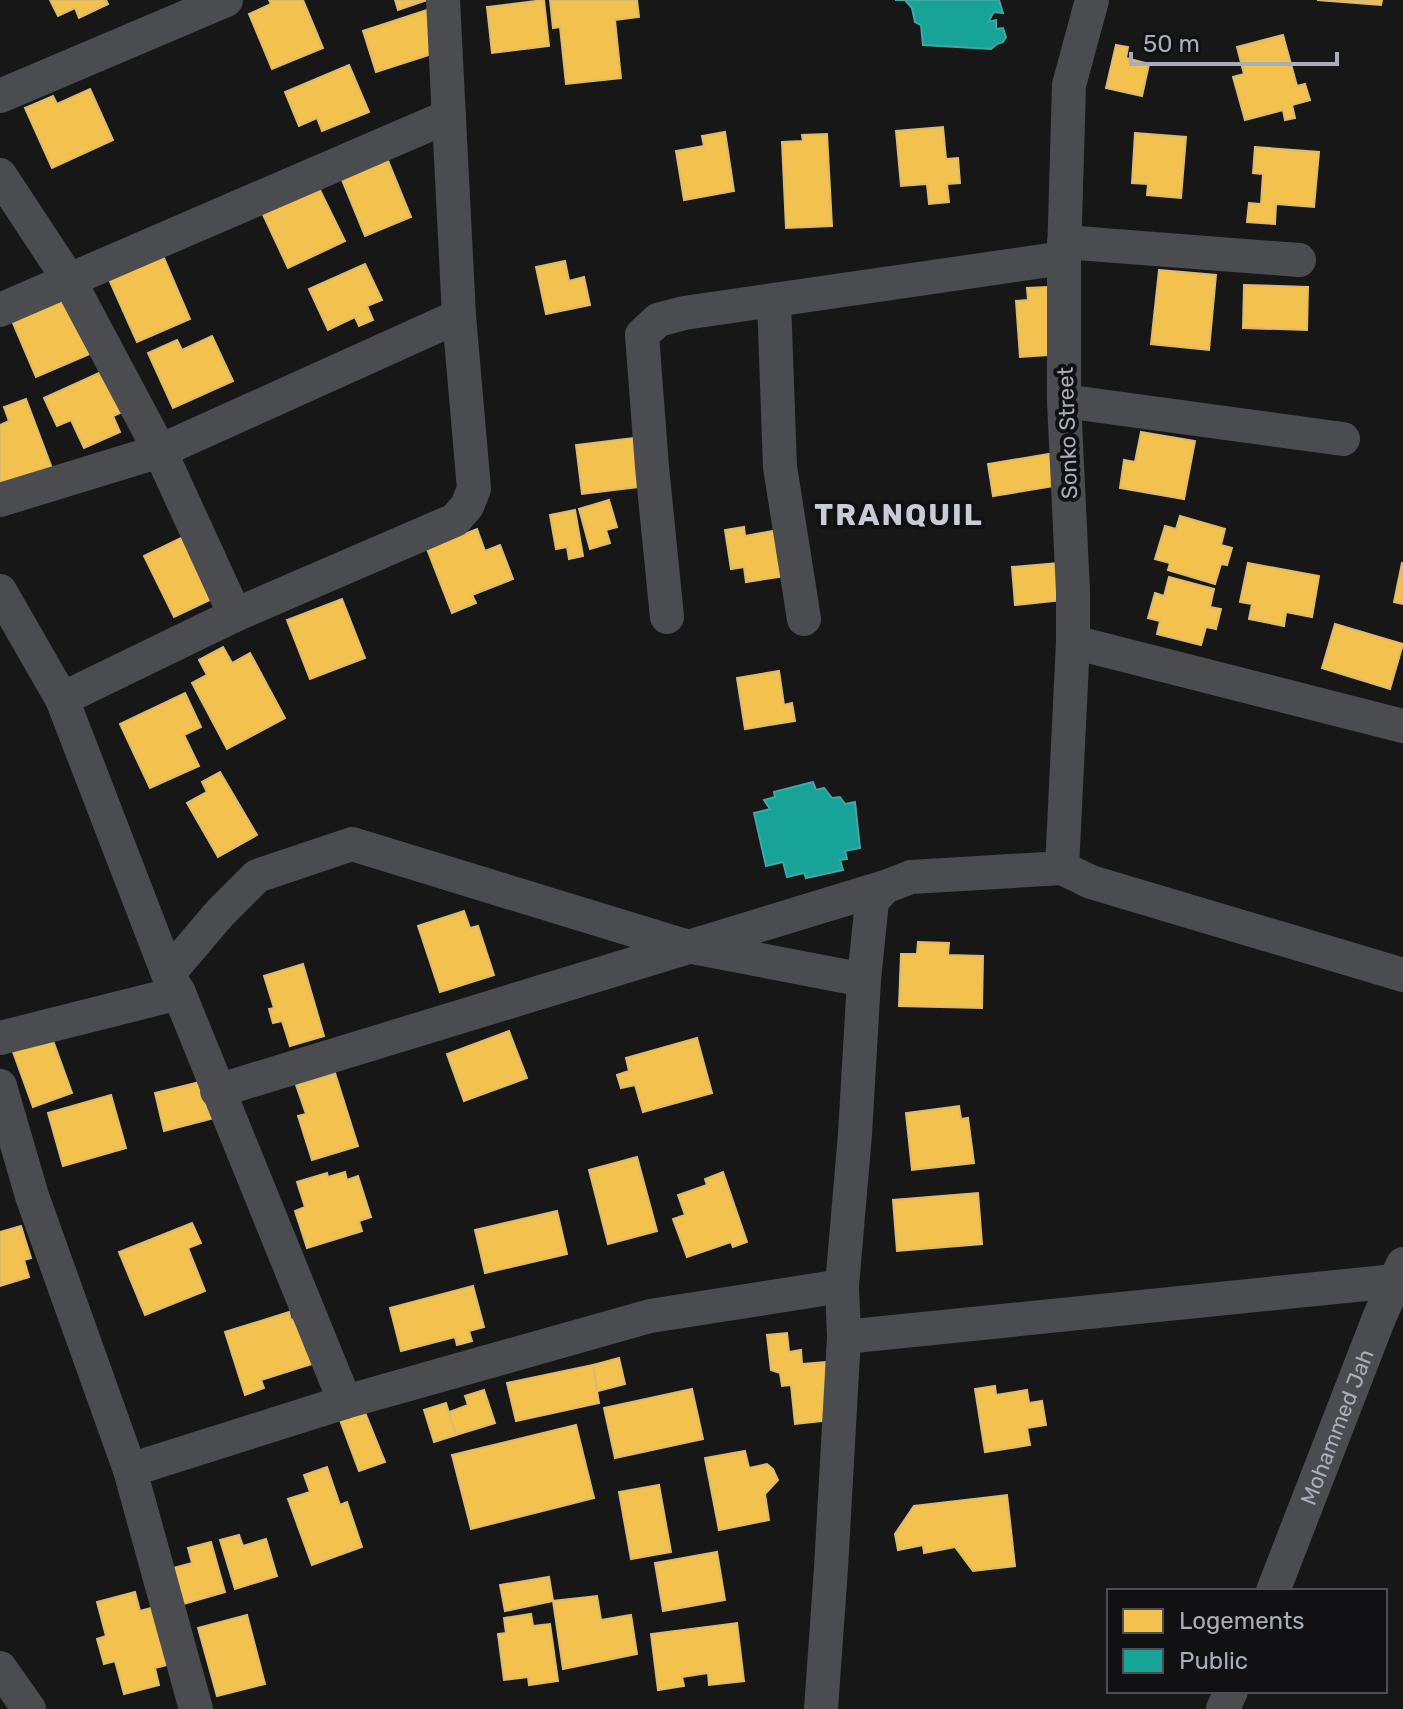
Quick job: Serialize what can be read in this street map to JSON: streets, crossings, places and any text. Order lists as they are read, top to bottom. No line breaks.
{"streets":{"street":["Sonko Street","Mohammed Jah"]},"districts":["TRANQUIL"],"legend":["Logements","Public"],"scale_bar":"50 m"}
